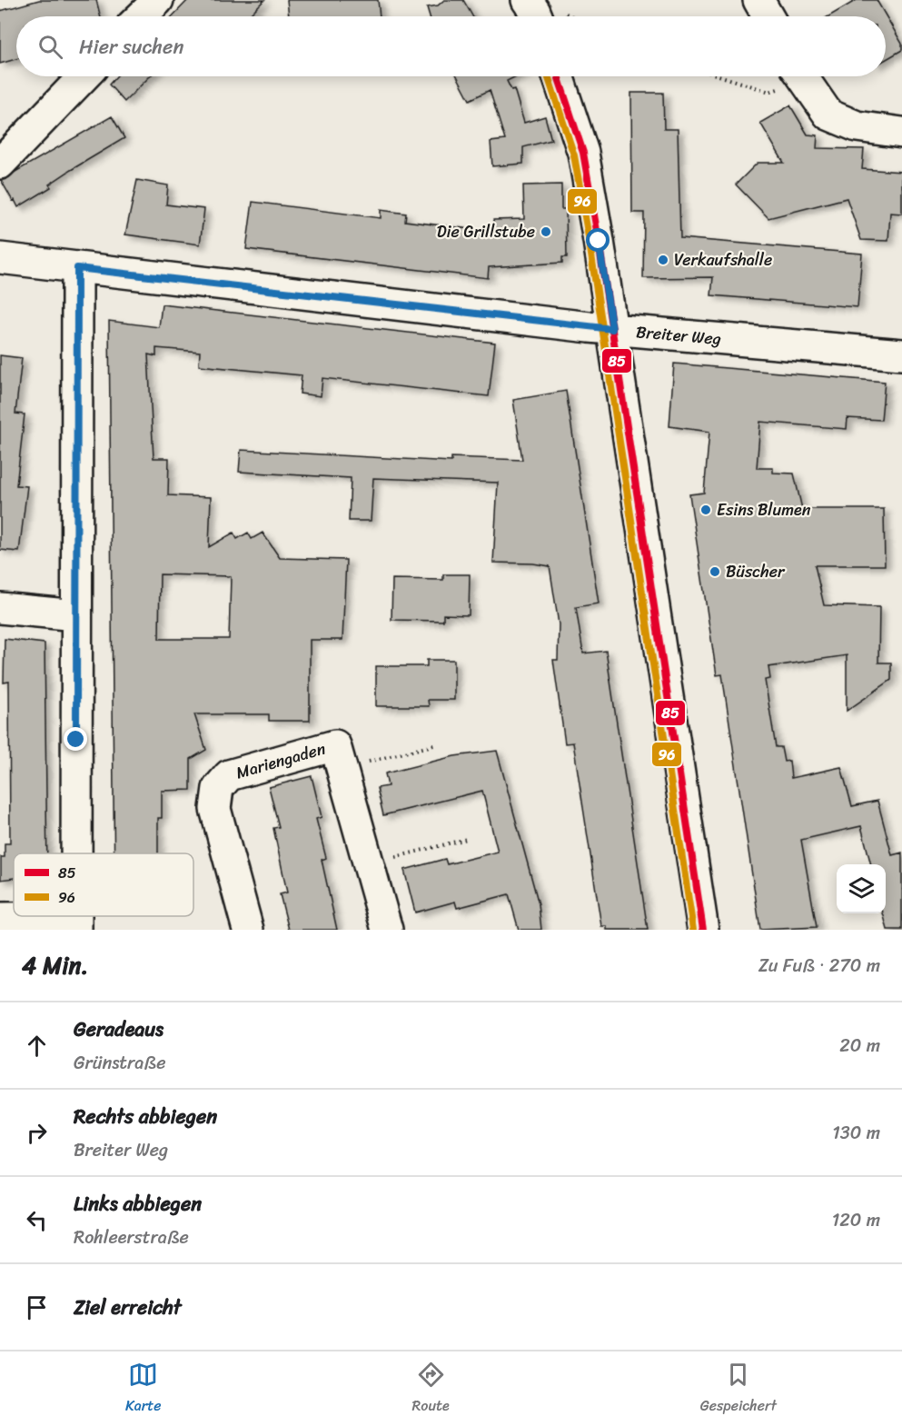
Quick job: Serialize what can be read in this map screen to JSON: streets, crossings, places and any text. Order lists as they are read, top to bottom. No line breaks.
{"streets":{"street":["Breiter Weg","Mariengaden"]},"places":["Die Grillstube","Verkaufshalle","Esins Blumen","Büscher"],"lines":["transit line 85","transit line 96"],"legend":["85","96"],"page":{"search":"Hier suchen","heading":["4 Min.","Zu Fuß · 270 m"],"list":[["Geradeaus","Grünstraße","20 m"],["Rechts abbiegen","Breiter Weg","130 m"],["Links abbiegen","Rohleerstraße","120 m"],"Ziel erreicht"],"nav":["Karte","Route","Gespeichert"]}}
